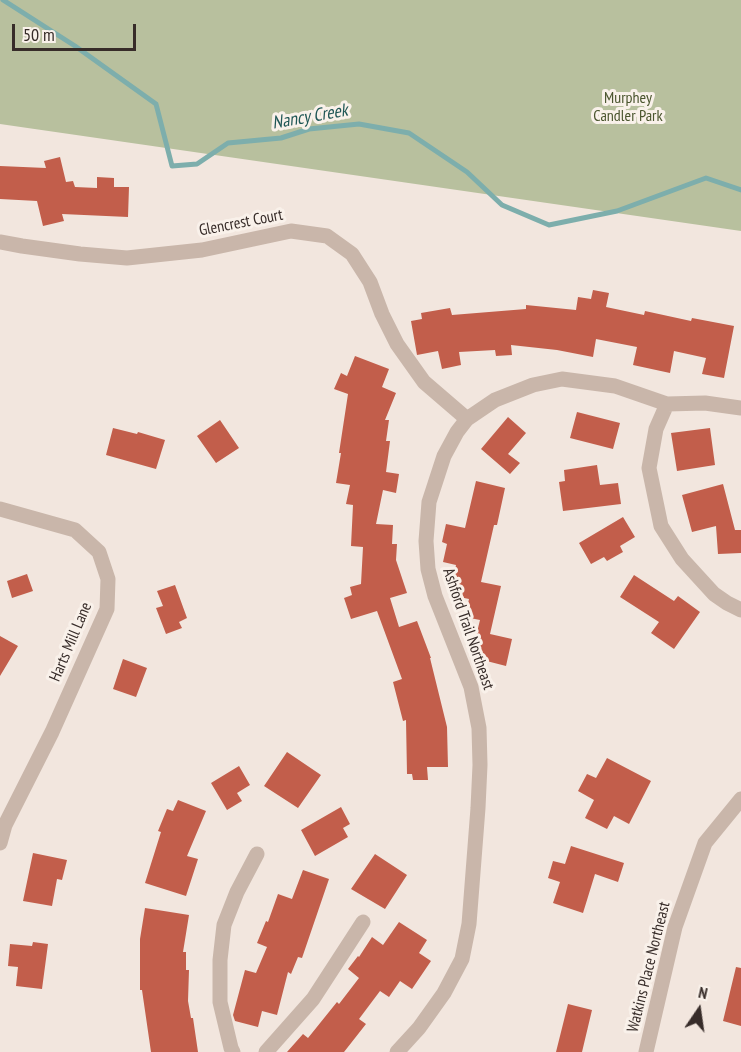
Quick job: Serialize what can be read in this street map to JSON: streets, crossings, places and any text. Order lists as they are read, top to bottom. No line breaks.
{"streets":{"street":["Glencrest Court","Ashford Trail Northeast","Harts Mill Lane","Watkins Place Northeast"]},"crossings":[["Glencrest Court","Ashford Trail Northeast"]],"water":["Nancy Creek"],"parks":["Murphey Candler Park"],"scale_bar":"50 m","north":"top"}
